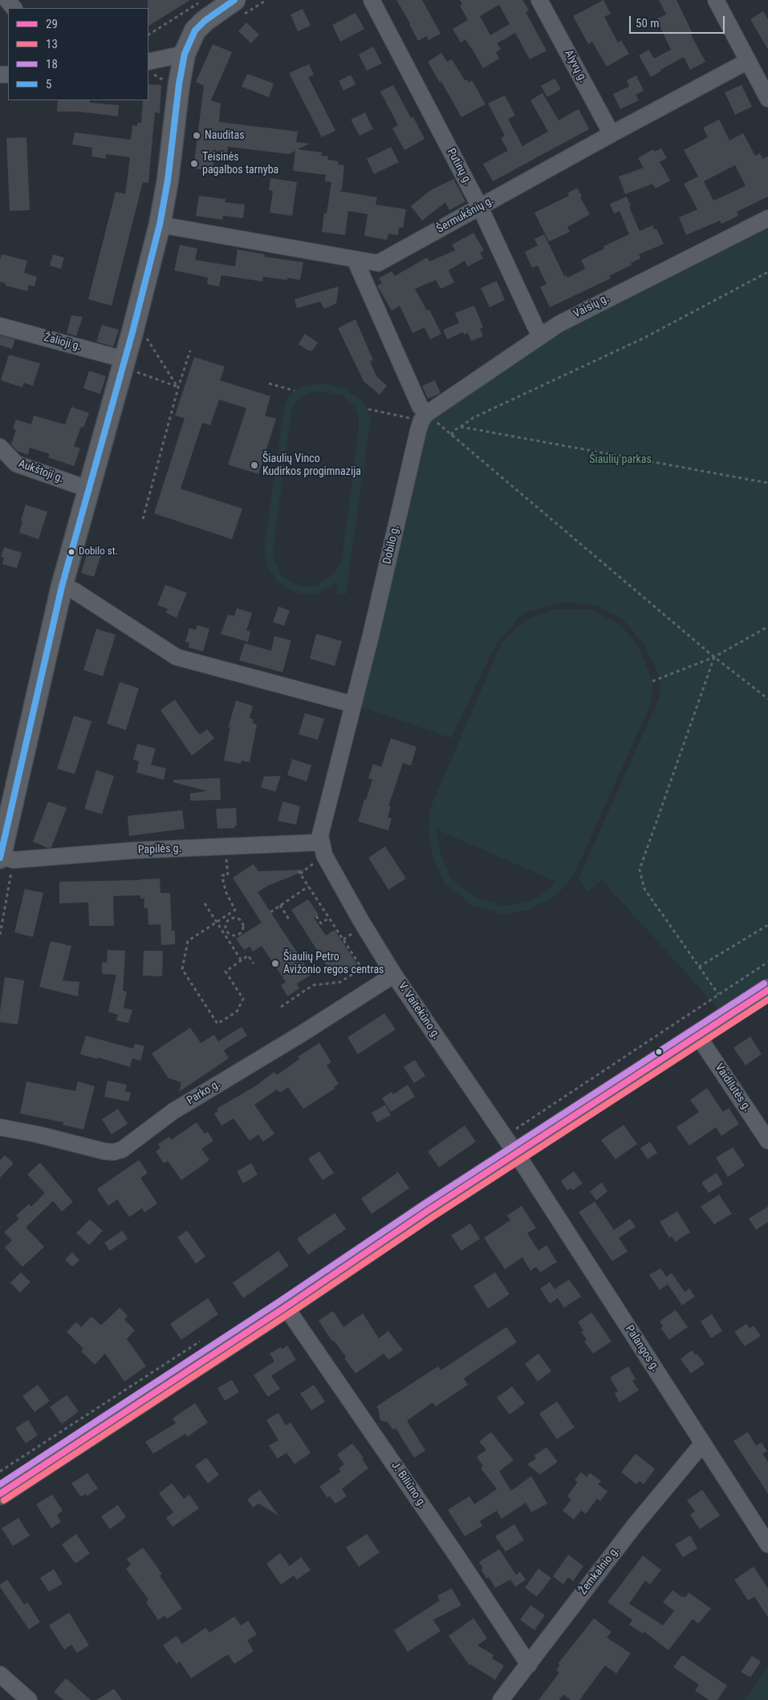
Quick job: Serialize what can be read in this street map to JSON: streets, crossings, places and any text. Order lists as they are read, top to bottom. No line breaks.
{"streets":{"street":["Alyvų g.","Putinų g.","Šermukšnių g.","Vaisių g.","Žalioji g.","Aukštoji g.","Dobilo g.","Papilės g.","V. Vaitekūno g.","Vaidilutės g.","Parko g.","Palangos g.","J. Biliūno g.","Žemkalnio g."]},"crossings":[["Alyvų g.","Šermukšnių g."],["Putinų g.","Šermukšnių g."],["Putinų g.","Vaisių g."],["Vaisių g.","Dobilo g."],["Dobilo g.","Papilės g."],["Dobilo g.","V. Vaitekūno g."],["Papilės g.","V. Vaitekūno g."],["V. Vaitekūno g.","Parko g."],["V. Vaitekūno g.","Palangos g."],["Palangos g.","Žemkalnio g."],["J. Biliūno g.","Žemkalnio g."]],"parks":["Šiaulių parkas"],"places":["Nauditas","Teisinės pagalbos tarnyba","Šiaulių Vinco Kudirkos progimnazija","Dobilo st.","Šiaulių Petro Avižonio regos centras"],"lines":["transit line 5","transit line 18","transit line 29","transit line 13"],"legend":["29","13","18","5"],"scale_bar":"50 m"}
